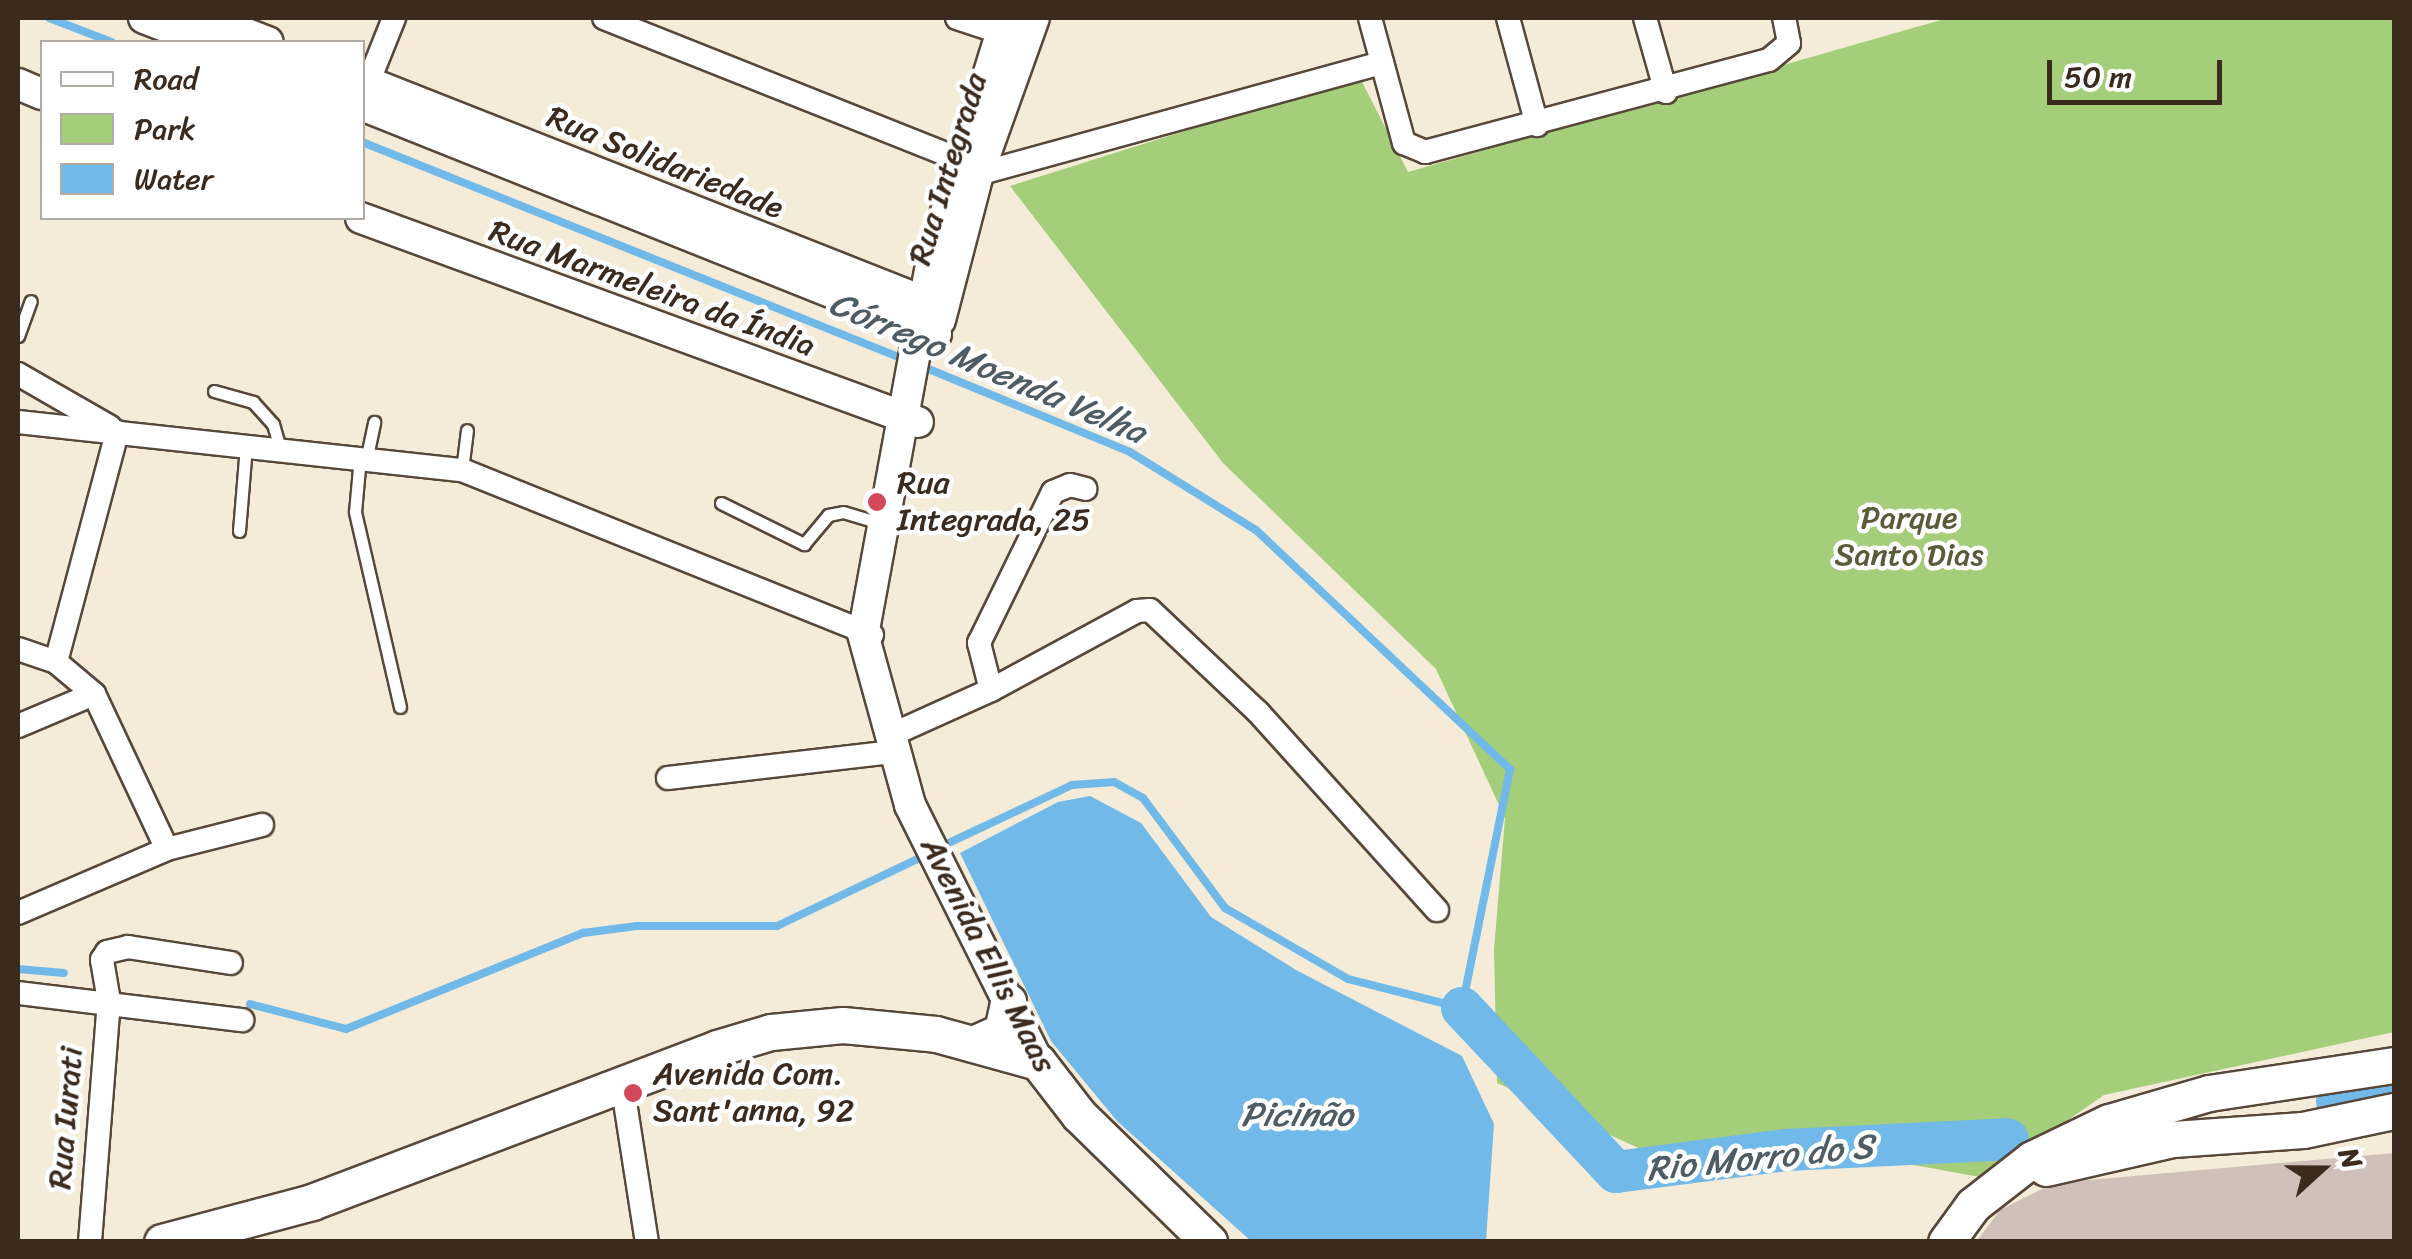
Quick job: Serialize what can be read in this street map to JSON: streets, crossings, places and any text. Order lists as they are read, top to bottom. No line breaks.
{"streets":{"main road":["Rua Solidariedade","Rua Integrada","Rua Marmeleira da Índia","Avenida Ellis Maas"],"street":["Rua Iurati"]},"crossings":[["Rua Solidariedade","Rua Integrada"],["Rua Integrada","Rua Marmeleira da Índia"],["Rua Integrada","Avenida Ellis Maas"]],"water":["Córrego Moenda Velha","Picinão","Rio Morro do S"],"parks":["Parque Santo Dias"],"places":["Rua Integrada, 25","Avenida Com. Sant'anna, 92"],"legend":["Road","Park","Water"],"scale_bar":"50 m","north":"right"}
